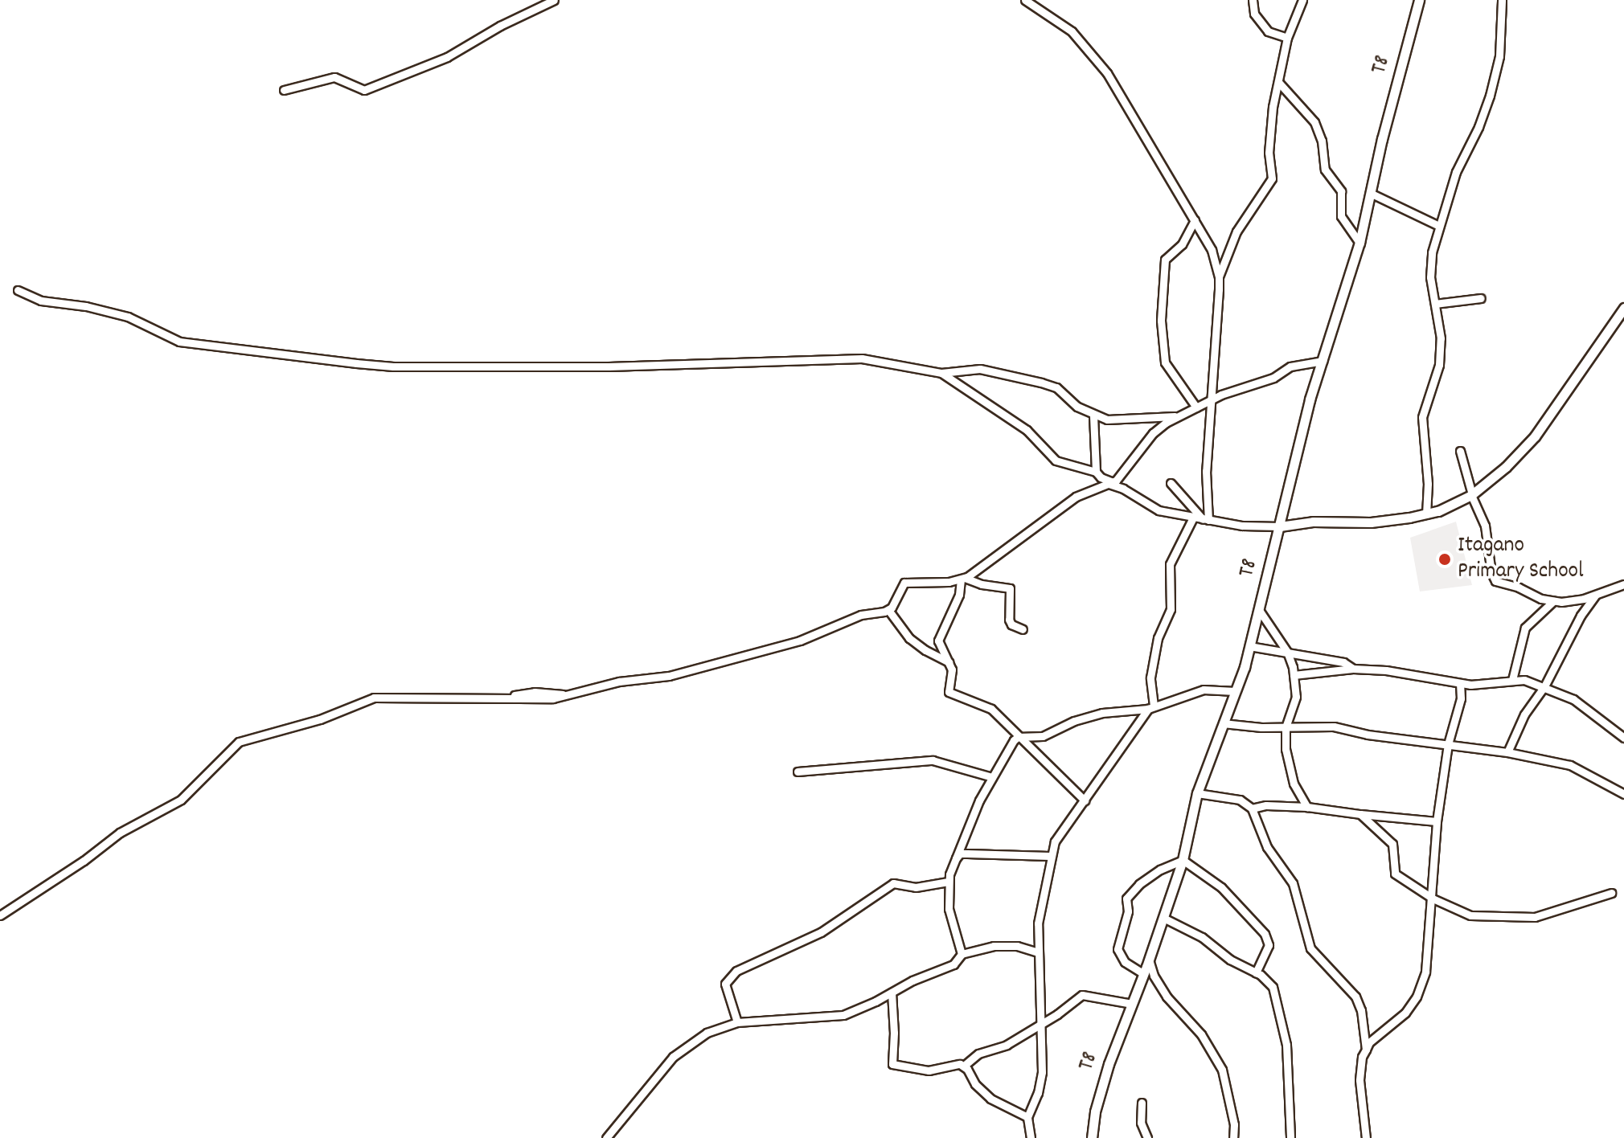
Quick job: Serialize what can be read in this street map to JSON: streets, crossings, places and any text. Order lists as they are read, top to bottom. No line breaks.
{"streets":{"street":["T8"]},"places":["Itagano Primary School"]}
